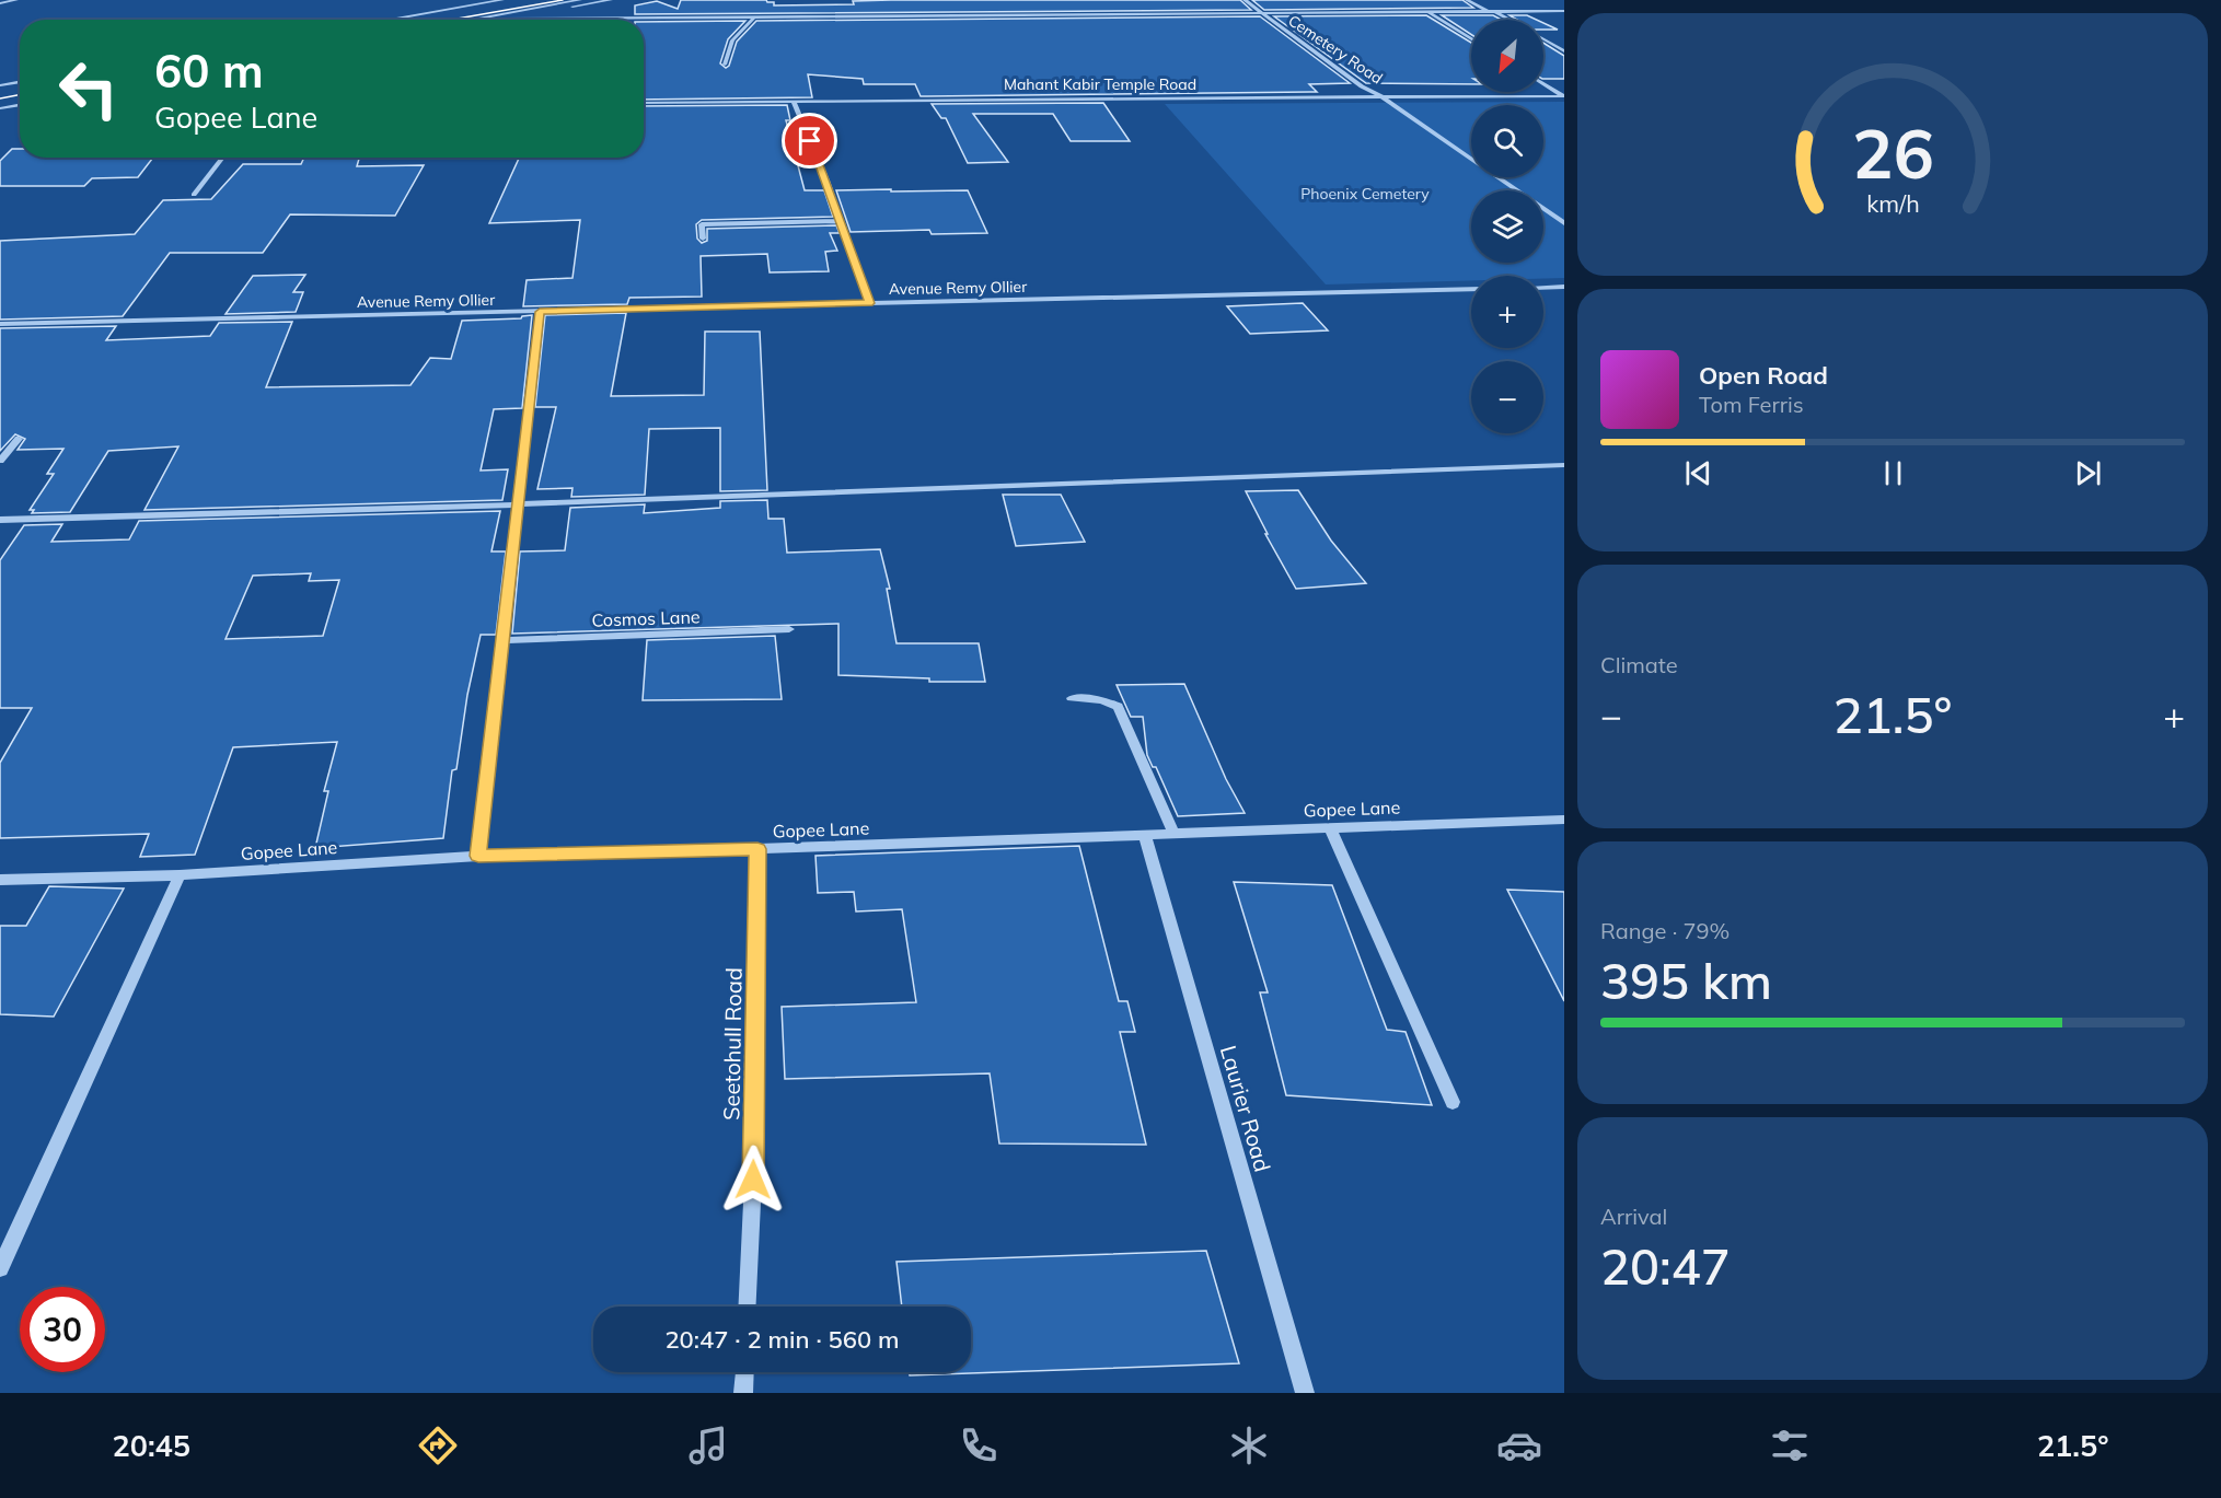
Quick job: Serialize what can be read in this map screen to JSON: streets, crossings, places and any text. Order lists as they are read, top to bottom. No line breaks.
{"streets":{"street":["Cemetery Road","Mahant Kabir Temple Road","Avenue Remy Ollier","Cosmos Lane","Gopee Lane","Seetohull Road","Laurier Road"]},"crossings":[["Cemetery Road","Mahant Kabir Temple Road"],["Gopee Lane","Seetohull Road"],["Gopee Lane","Laurier Road"]],"parks":["Phoenix Cemetery"],"north":"bottom left","page":{"map_buttons":["+","−"],"turn":["60 m","Gopee Lane"],"song":["Open Road","Tom Ferris"],"tile":["Climate",["Range · 79%","395 km"],["Arrival","20:47"]],"heat":["−","21.5°","+"],"limit":"30","trip":"20:47 · 2 min · 560 m","tabs":["20:45","21.5°"],"gauge":["26","km/h"]}}
